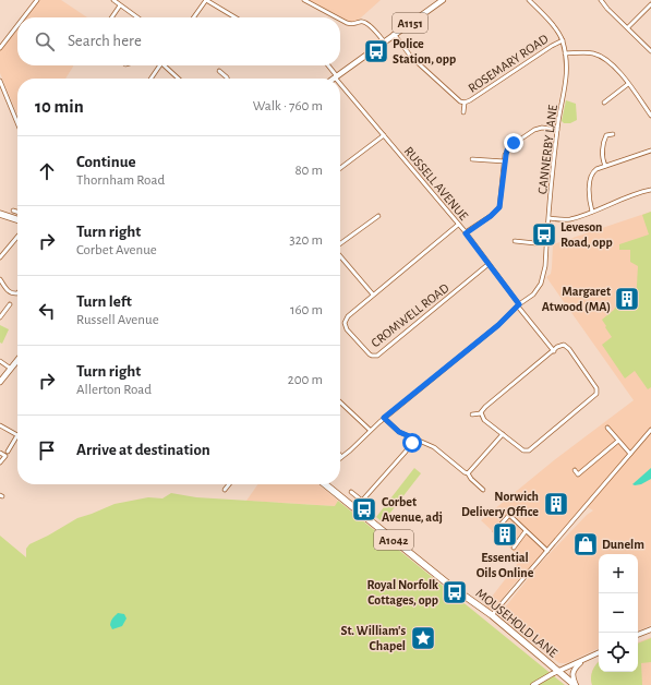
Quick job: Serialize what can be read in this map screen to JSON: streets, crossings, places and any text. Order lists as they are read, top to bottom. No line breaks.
{"streets":{"highway":["A1042","MOUSEHOLD LANE"],"main road":["A1151"],"street":["ROSEMARY ROAD","CANNERBY LANE","RUSSELL AVENUE","CROMWELL ROAD"]},"crossings":[["A1151","ROSEMARY ROAD"],["A1151","RUSSELL AVENUE"],["ROSEMARY ROAD","CANNERBY LANE"],["CANNERBY LANE","RUSSELL AVENUE"],["RUSSELL AVENUE","CROMWELL ROAD"],["A1042","MOUSEHOLD LANE"]],"places":{"bus stop":["Police Station, opp","Leveson Road, opp","Corbet Avenue, adj","Royal Norfolk Cottages, opp"],"building":["Margaret Atwood (MA)","Norwich Delivery Office","Essential Oils Online"],"shop":["Dunelm"],"place":["St. William's Chapel"]},"page":{"search":"Search here","heading":["10 min","Walk · 760 m"],"list":[["Continue","Thornham Road","80 m"],["Turn right","Corbet Avenue","320 m"],["Turn left","Russell Avenue","160 m"],["Turn right","Allerton Road","200 m"],"Arrive at destination"],"map_buttons":["+","−"]}}
